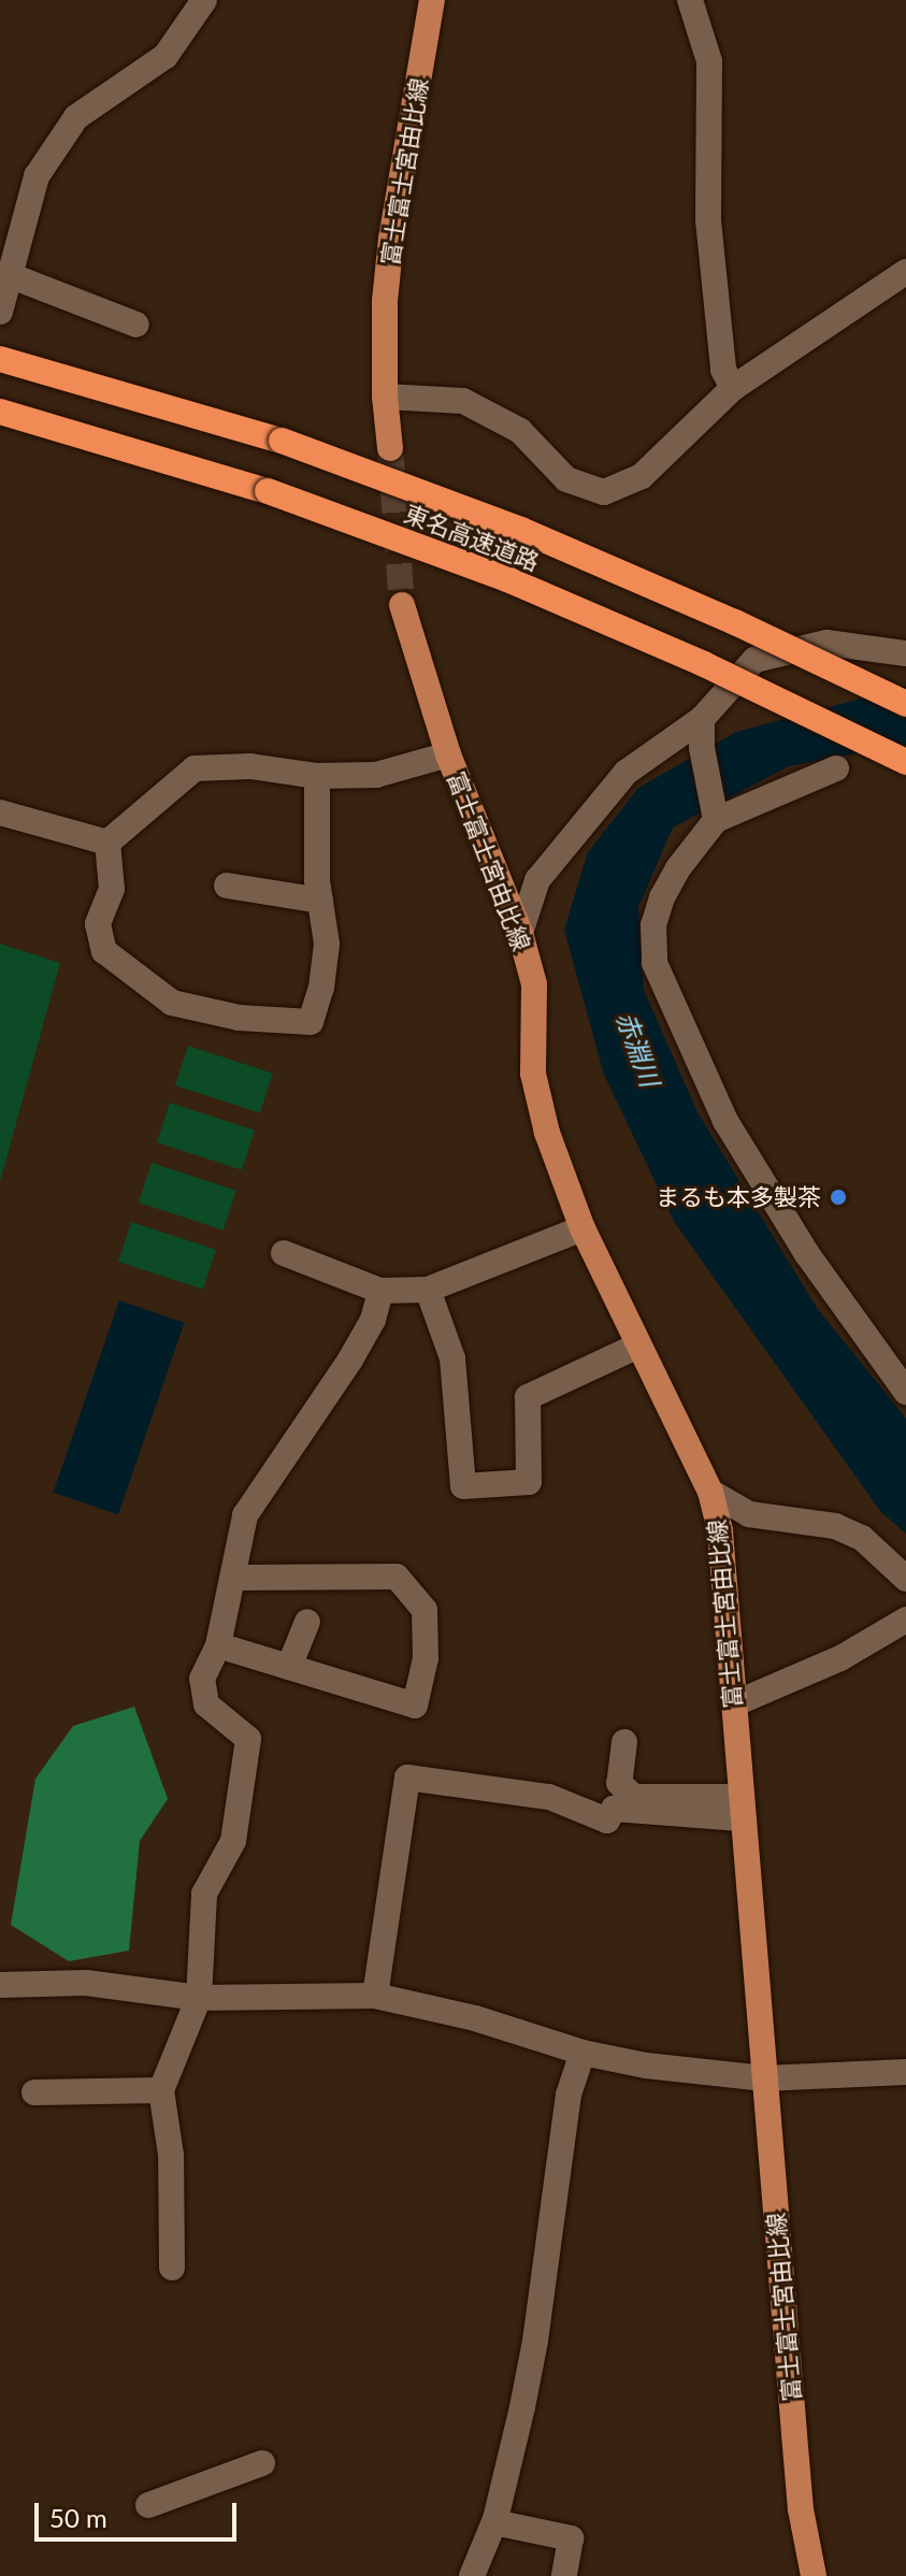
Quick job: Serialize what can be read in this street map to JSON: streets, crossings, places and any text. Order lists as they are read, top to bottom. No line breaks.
{"streets":{"highway":["東名高速道路"],"main road":["富士富士宮由比線"]},"water":["赤淵川"],"places":["まるも本多製茶"],"scale_bar":"50 m"}
